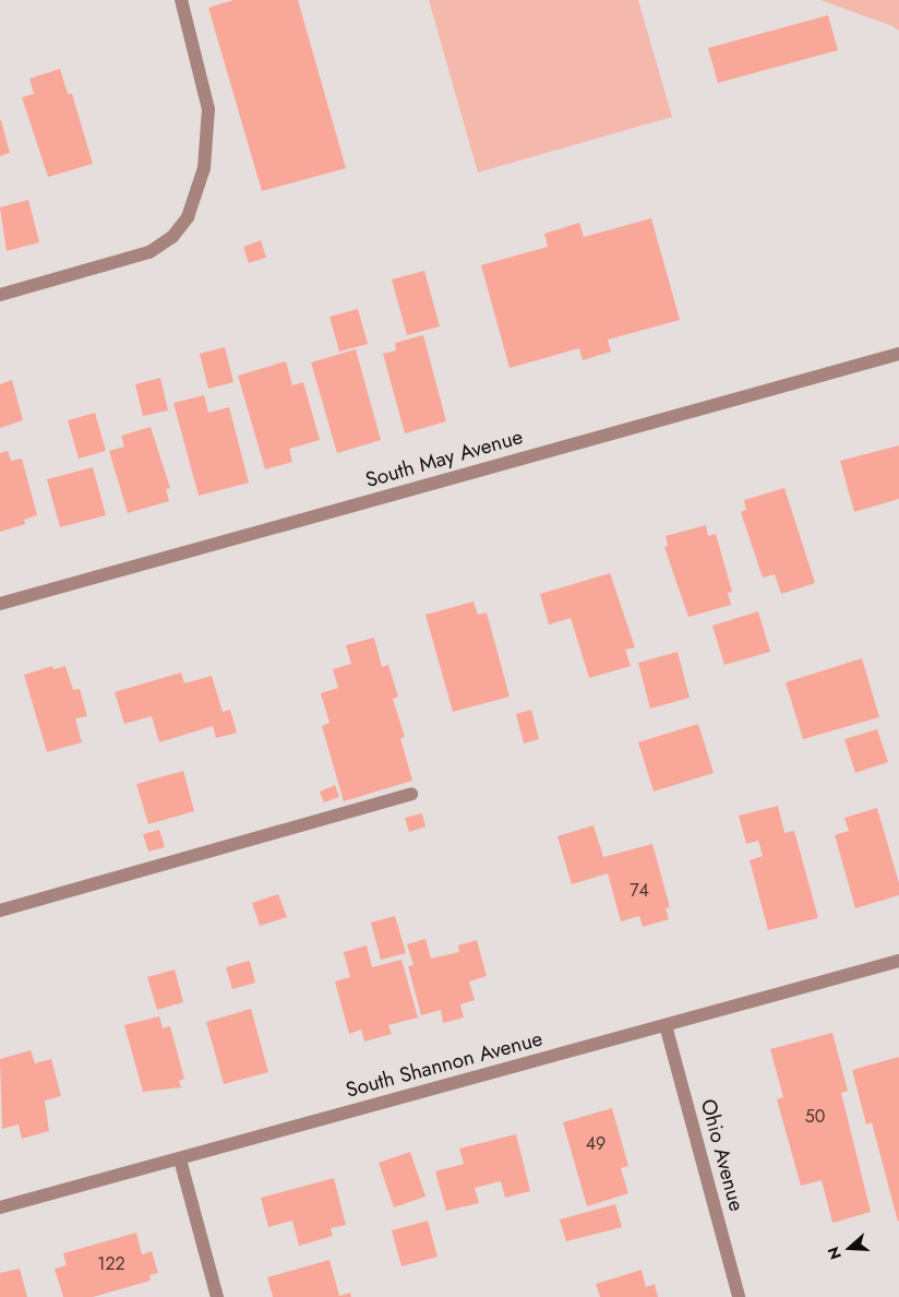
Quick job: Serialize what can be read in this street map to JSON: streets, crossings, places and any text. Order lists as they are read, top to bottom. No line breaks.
{"streets":{"street":["South May Avenue","South Shannon Avenue","Ohio Avenue"]},"crossings":[["South Shannon Avenue","Ohio Avenue"]],"house_numbers":["74","50","49","122"],"north":"left"}
